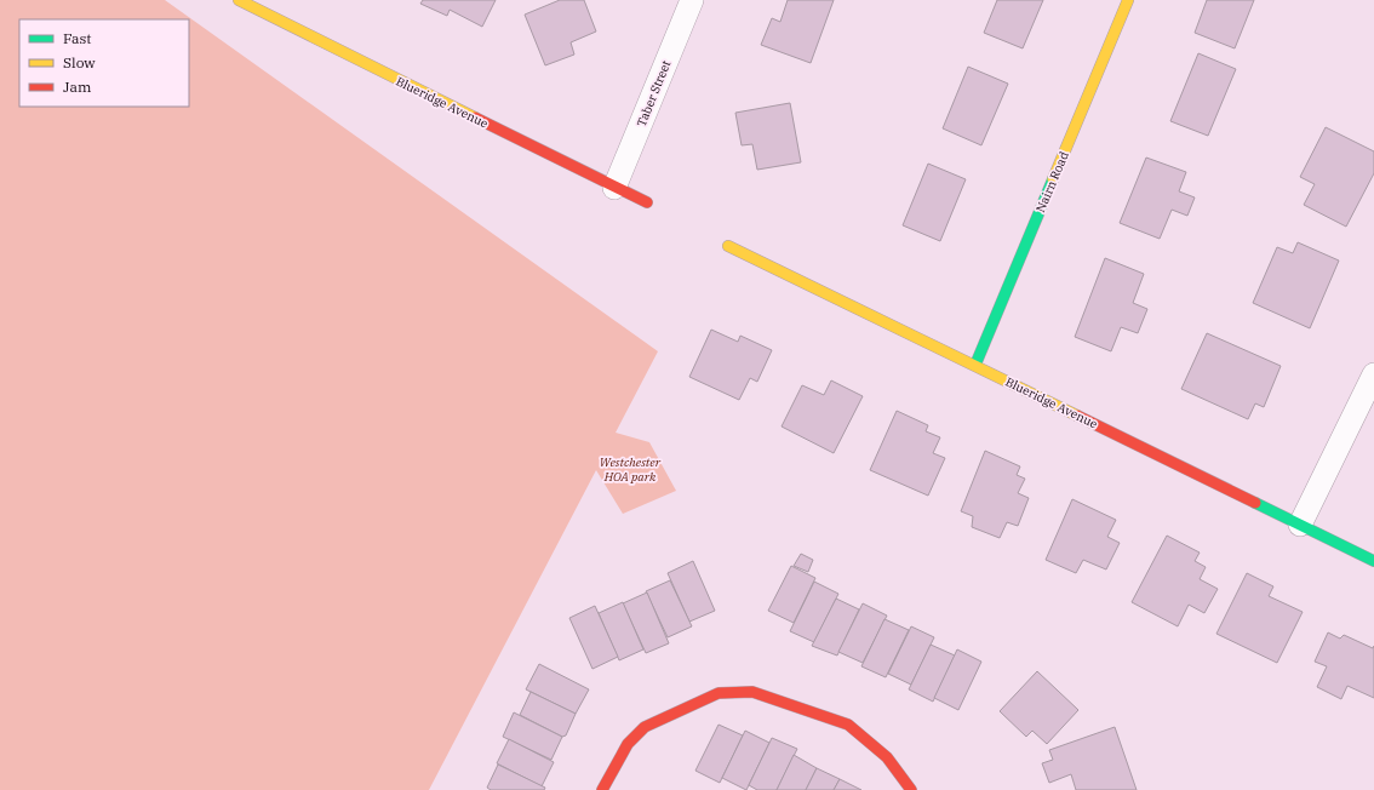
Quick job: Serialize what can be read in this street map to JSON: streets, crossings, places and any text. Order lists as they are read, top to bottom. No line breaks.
{"streets":{"street":["Taber Street","Blueridge Avenue","Nairn Road"]},"crossings":[["Taber Street","Blueridge Avenue"],["Blueridge Avenue","Nairn Road"]],"parks":["Westchester HOA park"],"legend":["Fast","Slow","Jam"]}
